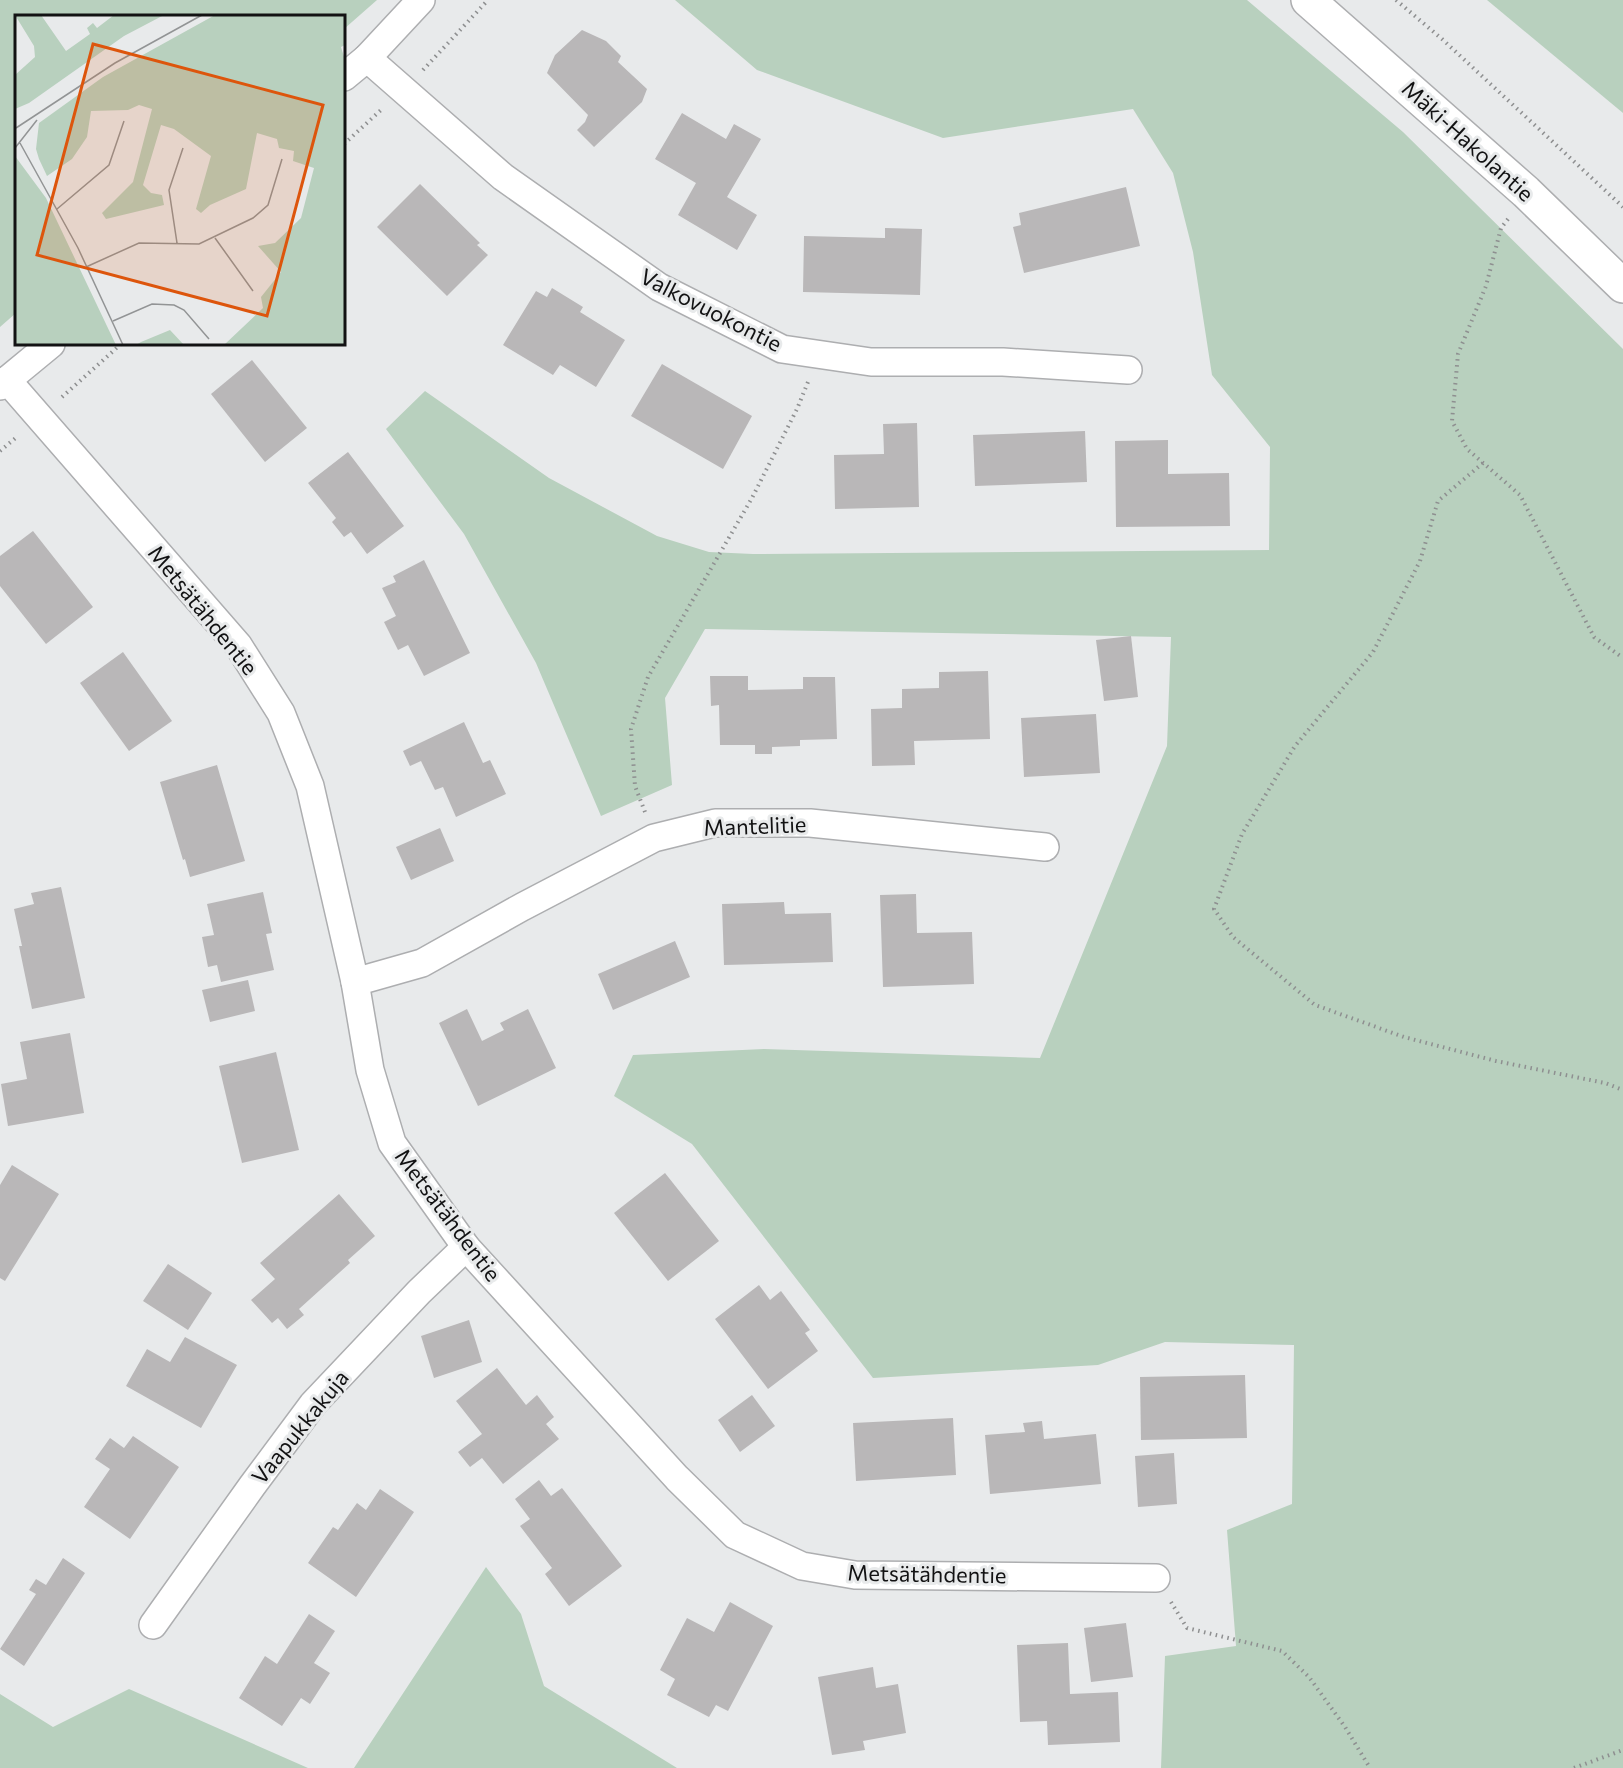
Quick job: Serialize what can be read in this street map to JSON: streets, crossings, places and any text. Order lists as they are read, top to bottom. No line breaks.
{"streets":{"street":["Mäki-Hakolantie","Valkovuokontie","Metsätähdentie","Mantelitie","Vaapukkakuja"]},"crossings":[["Metsätähdentie","Mantelitie"],["Metsätähdentie","Vaapukkakuja"]]}
